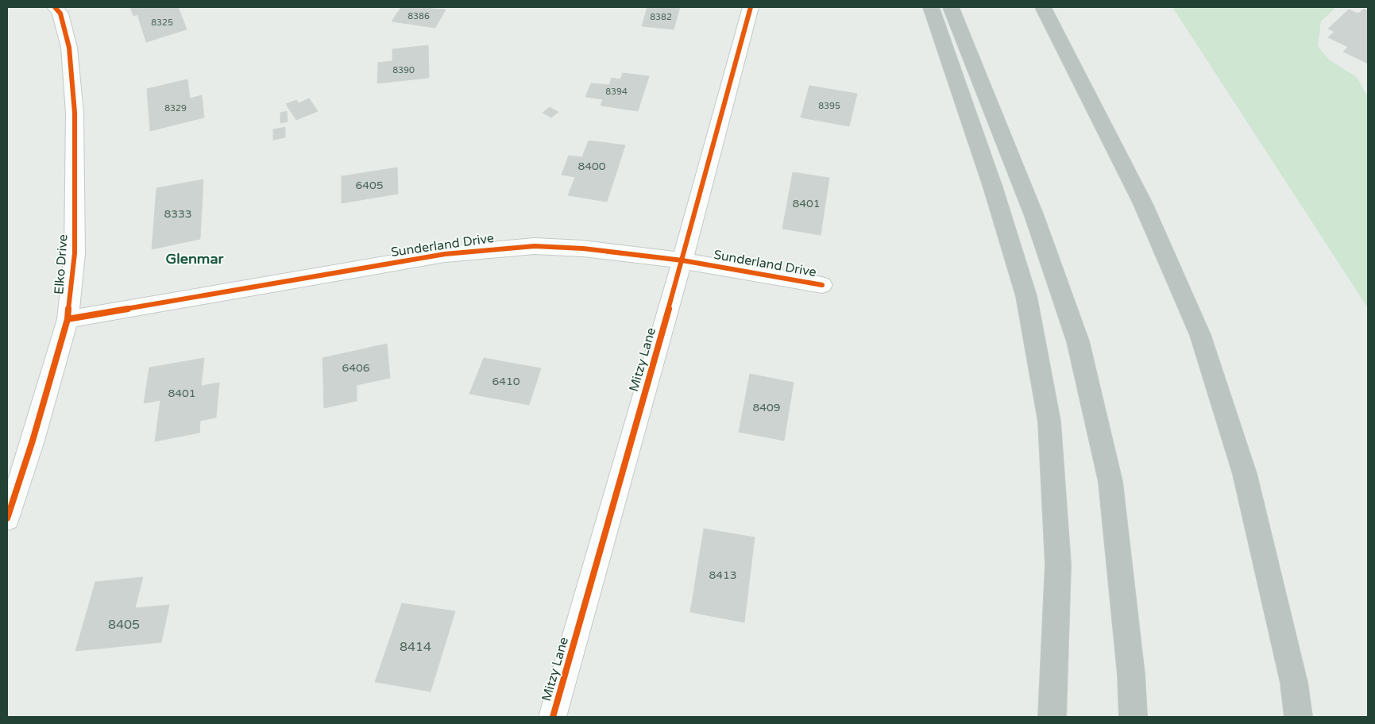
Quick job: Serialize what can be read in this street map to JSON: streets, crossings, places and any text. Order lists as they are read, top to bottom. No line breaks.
{"streets":{"street":["Sunderland Drive","Elko Drive","Mitzy Lane"]},"crossings":[["Sunderland Drive","Elko Drive"],["Sunderland Drive","Mitzy Lane"]],"districts":["Glenmar"],"house_numbers":["8386","8382","8325","8390","8394","8395","8329","8400","6405","8401","8333","6406","6410","8401","8409","8413","8405","8414"]}
